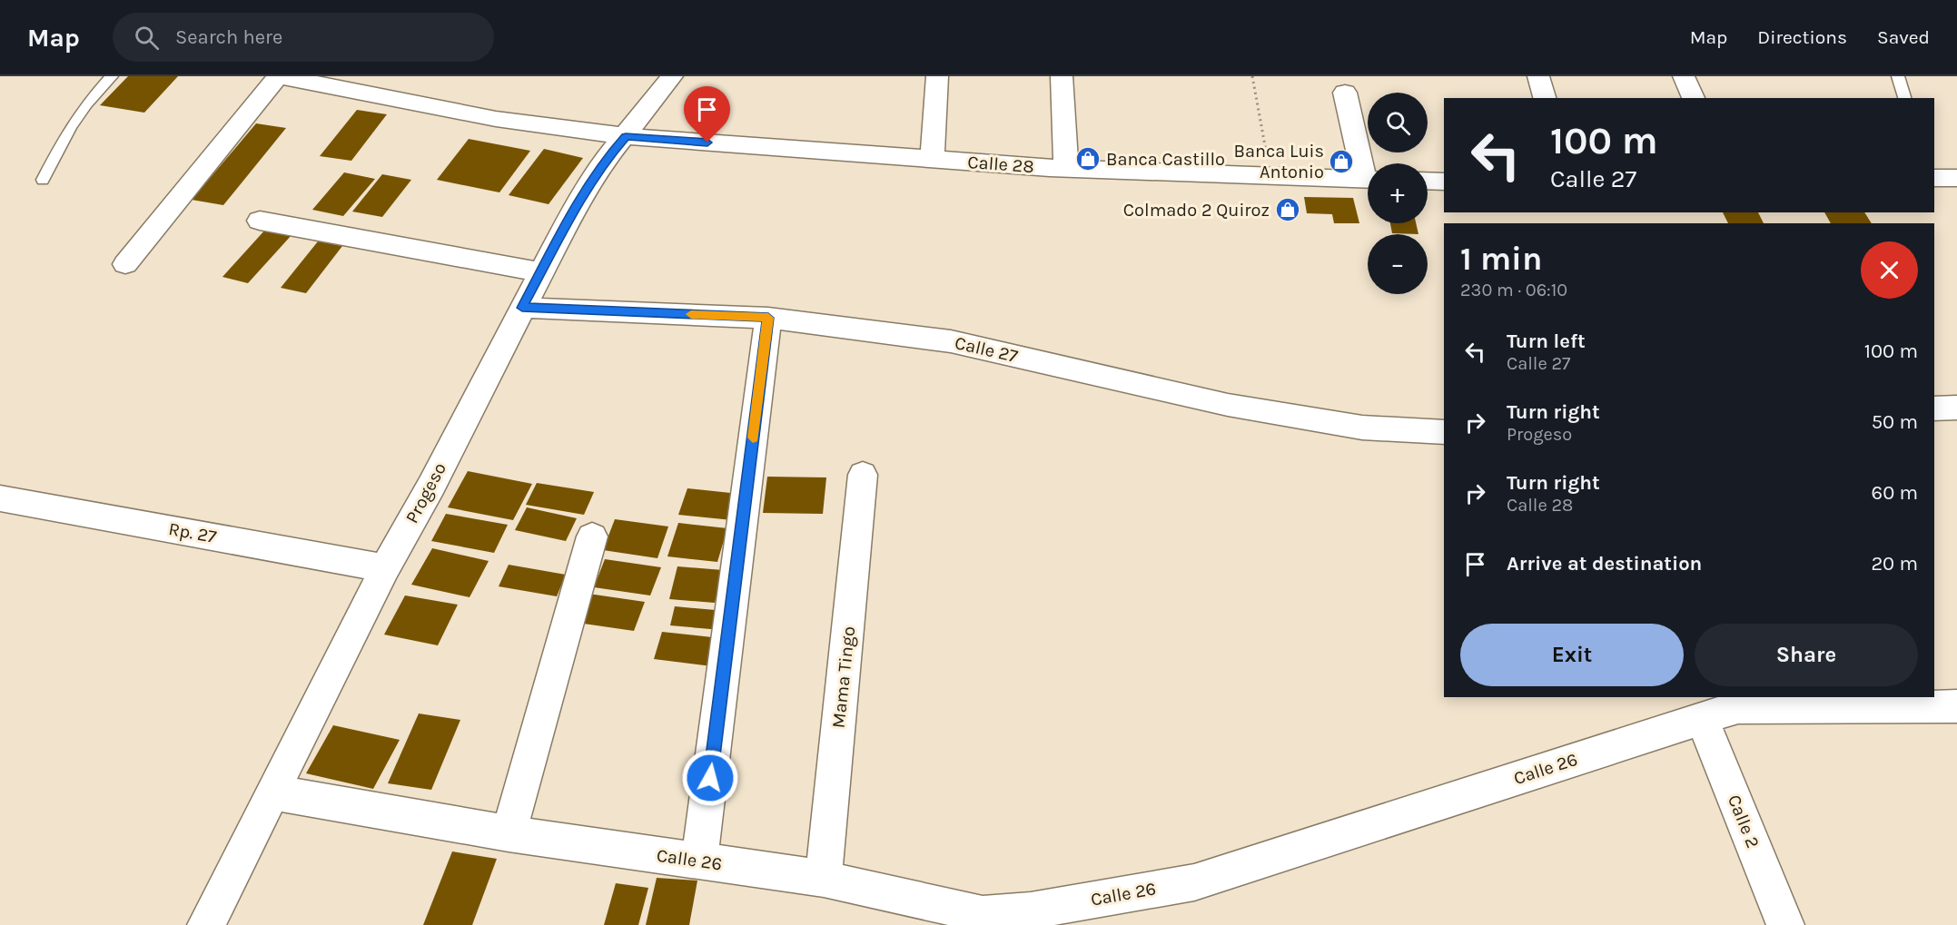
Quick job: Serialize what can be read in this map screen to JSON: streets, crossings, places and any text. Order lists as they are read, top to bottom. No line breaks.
{"streets":{"street":["Calle 28","Calle 27","Progeso","Rp. 27","Mama Tingo","Calle 26","Calle 2"]},"crossings":[["Calle 28","Progeso"],["Calle 27","Progeso"],["Progeso","Rp. 27"],["Progeso","Calle 26"],["Mama Tingo","Calle 26"],["Calle 26","Calle 2"]],"places":{"shop":["Banca Castillo","Banca Luis Antonio","Colmado 2 Quiroz"]},"page":{"header":"Map","search":"Search here","nav":["Map","Directions","Saved"],"map_buttons":["+","−"],"turn":["100 m","Calle 27"],"heading":["1 min","230 m · 06:10"],"list":[{"name":"Turn left","note":"Calle 27","value":"100 m"},{"name":"Turn right","note":"Progeso","value":"50 m"},{"name":"Turn right","note":"Calle 28","value":"60 m"},{"name":"Arrive at destination","value":"20 m"}],"buttons":["Exit","Share"]}}
